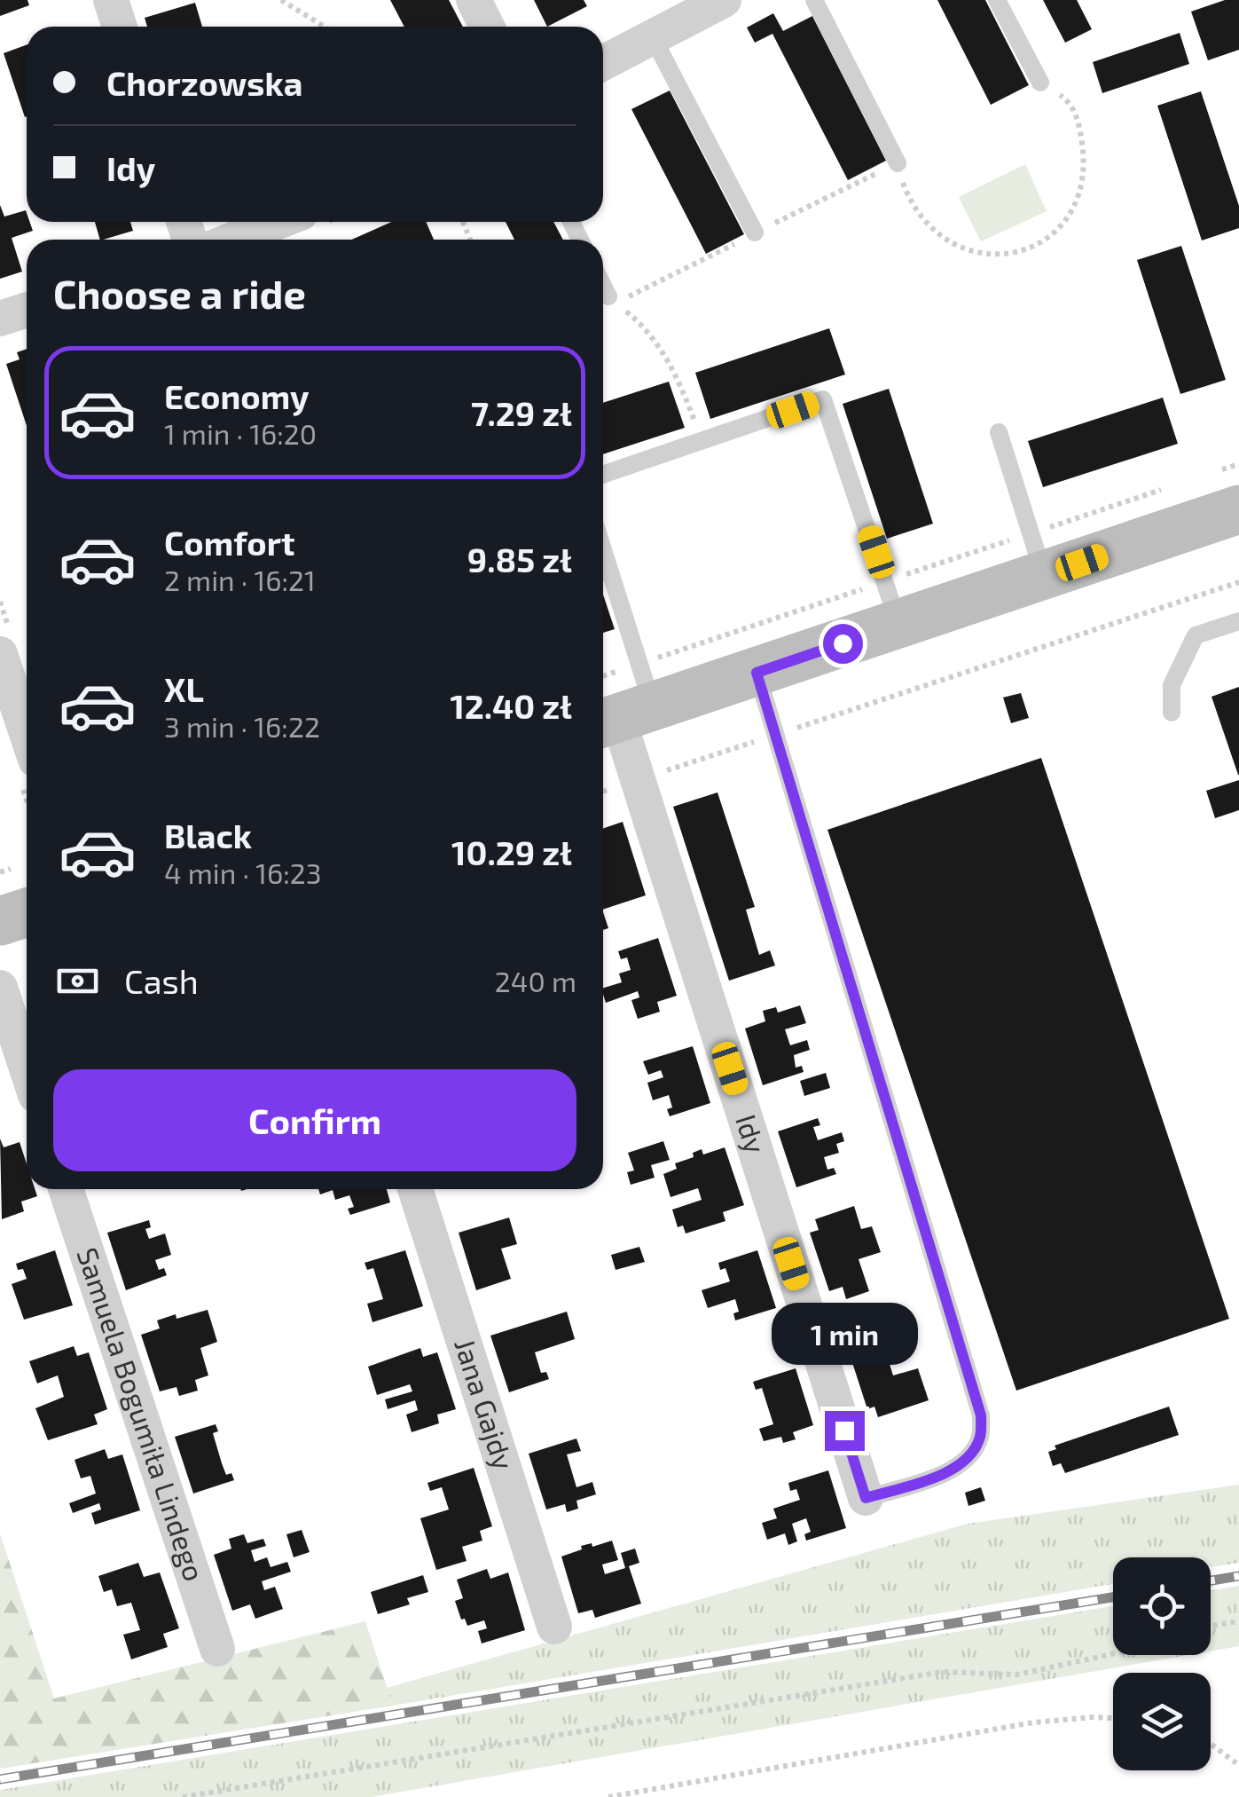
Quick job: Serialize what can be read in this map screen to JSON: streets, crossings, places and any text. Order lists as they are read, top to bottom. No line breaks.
{"streets":{"street":["Idy","Jana Gajdy","Samuela Bogumiła Lindego"]},"page":{"banner":["Chorzowska","Idy"],"heading":"Choose a ride","list":[{"name":"Economy","note":"1 min · 16:20","value":"7.29 zł"},{"name":"Comfort","note":"2 min · 16:21","value":"9.85 zł"},{"name":"XL","note":"3 min · 16:22","value":"12.40 zł"},{"name":"Black","note":"4 min · 16:23","value":"10.29 zł"}],"pay":["Cash","240 m"],"buttons":"Confirm","bubble":"1 min"}}
